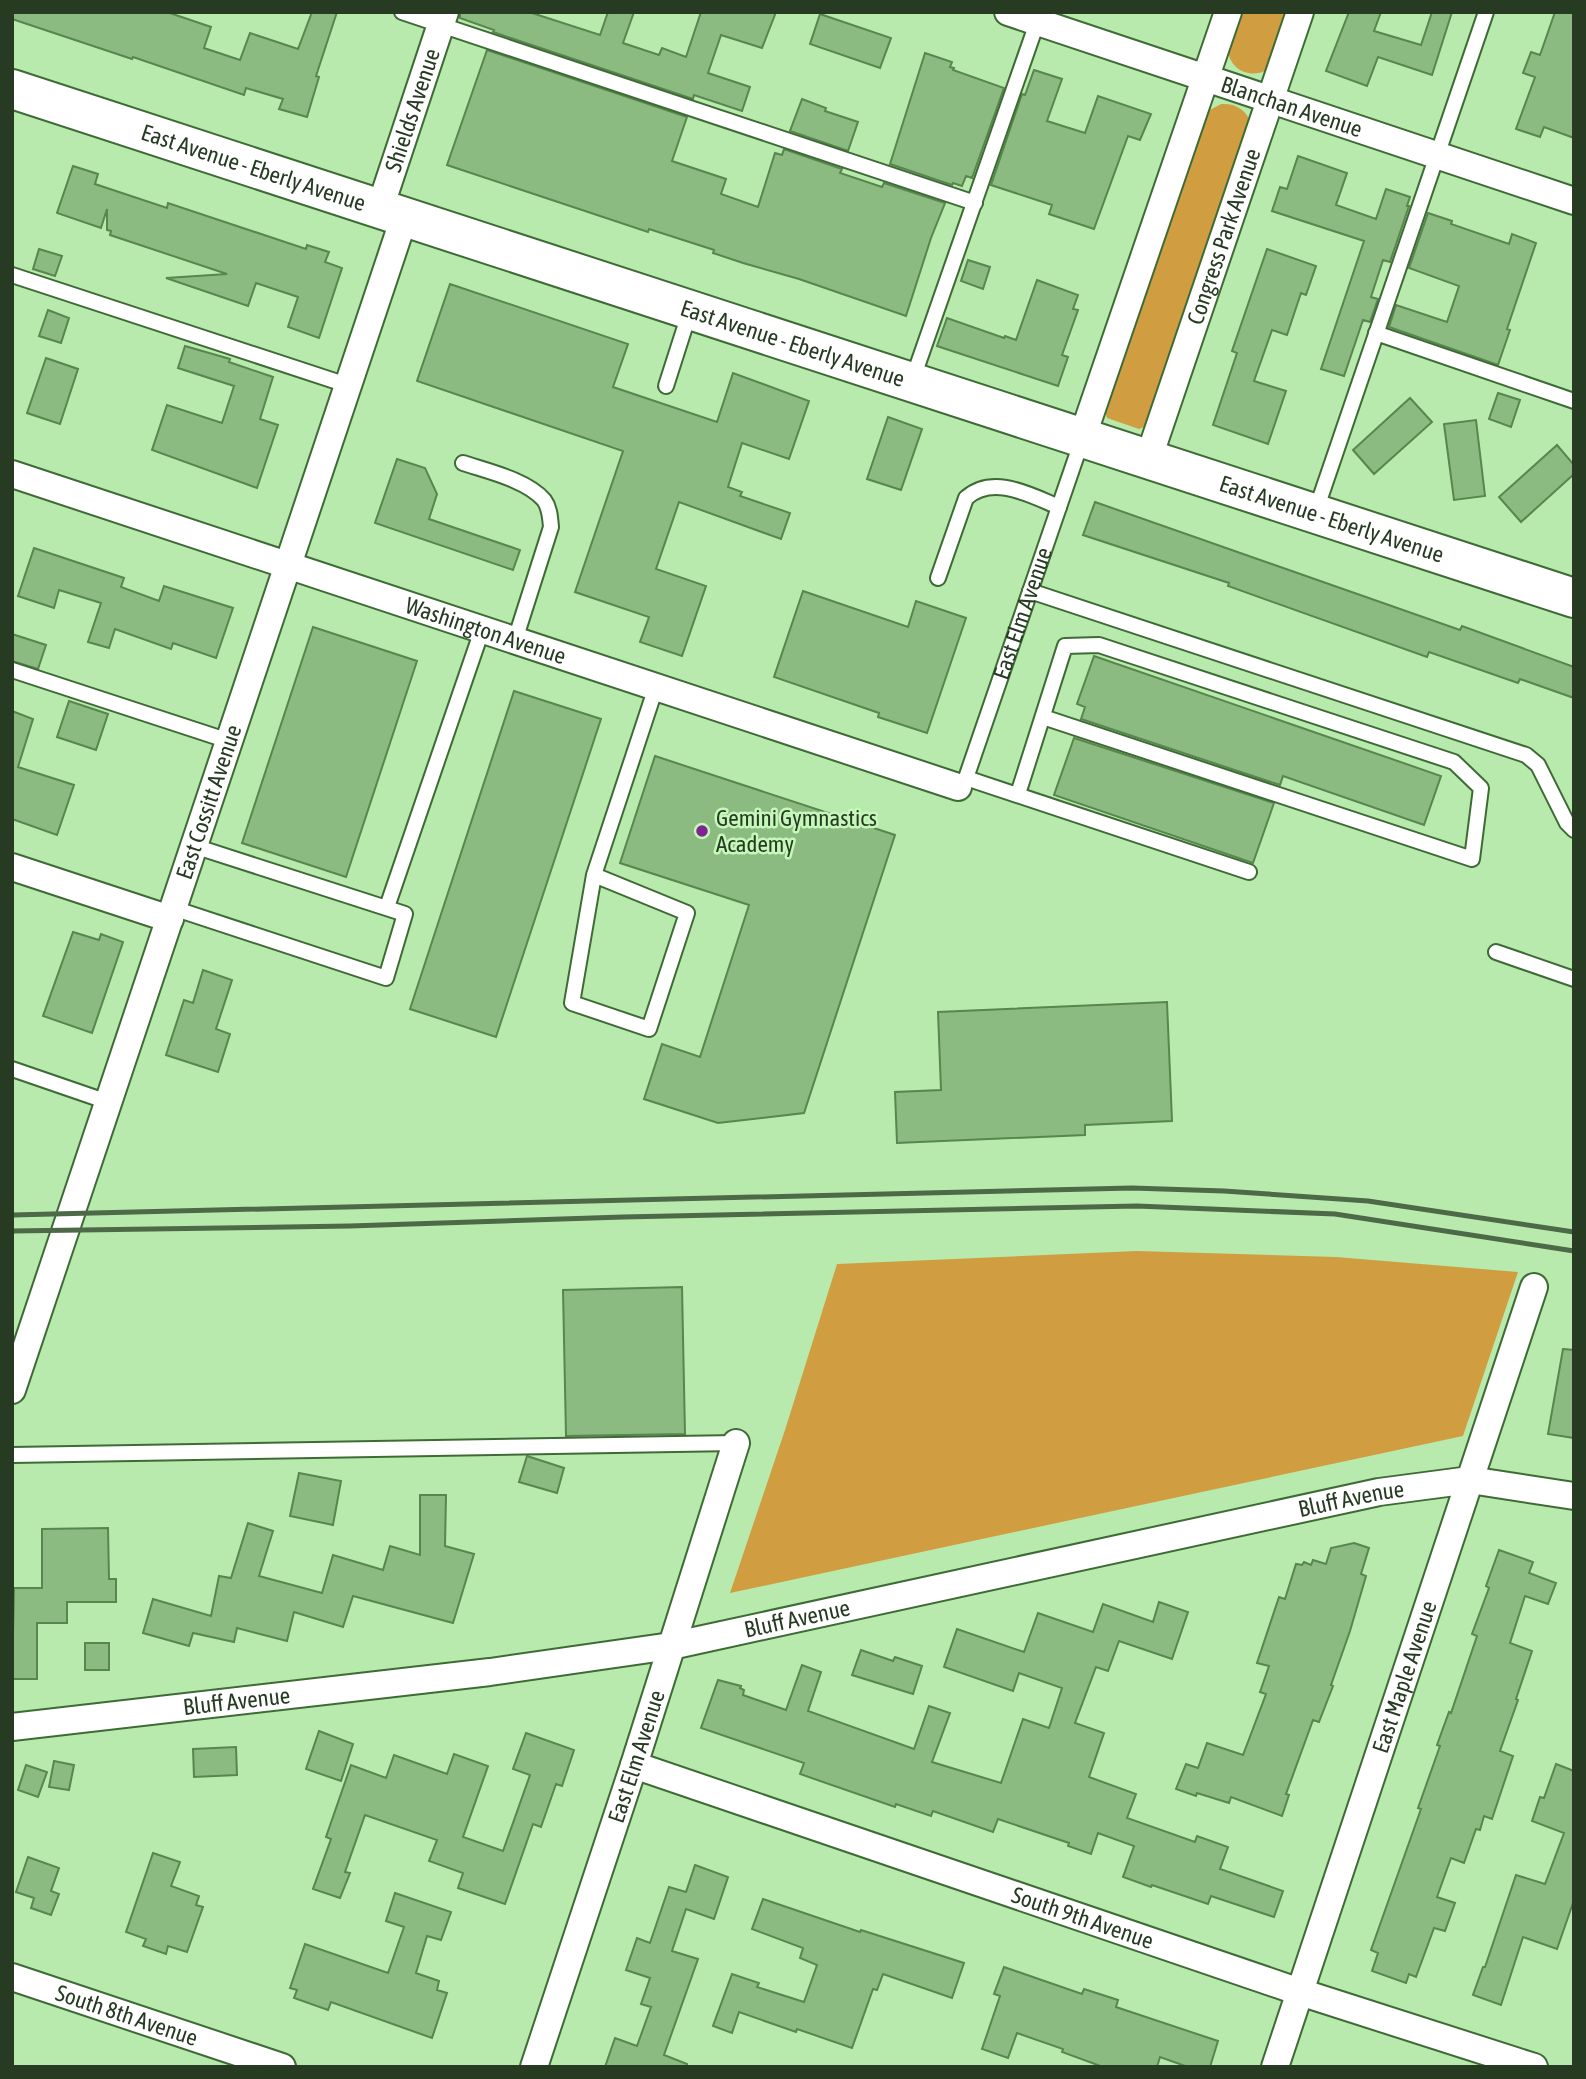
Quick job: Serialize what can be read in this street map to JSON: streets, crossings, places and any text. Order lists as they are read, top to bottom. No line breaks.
{"streets":{"main road":["East Avenue - Eberly Avenue"],"street":["Blanchan Avenue","Shields Avenue","Congress Park Avenue","East Elm Avenue","Washington Avenue","East Cossitt Avenue","Bluff Avenue","East Maple Avenue","South 9th Avenue","South 8th Avenue"]},"crossings":[["Blanchan Avenue","Congress Park Avenue"],["Shields Avenue","East Avenue - Eberly Avenue"],["Shields Avenue","East Cossitt Avenue"],["East Avenue - Eberly Avenue","Congress Park Avenue"],["East Avenue - Eberly Avenue","East Elm Avenue"],["East Avenue - Eberly Avenue","East Cossitt Avenue"],["East Elm Avenue","Washington Avenue"],["East Elm Avenue","Bluff Avenue"],["East Elm Avenue","South 9th Avenue"],["Washington Avenue","East Cossitt Avenue"],["Bluff Avenue","East Maple Avenue"],["East Maple Avenue","South 9th Avenue"]],"places":["Gemini Gymnastics Academy"]}
